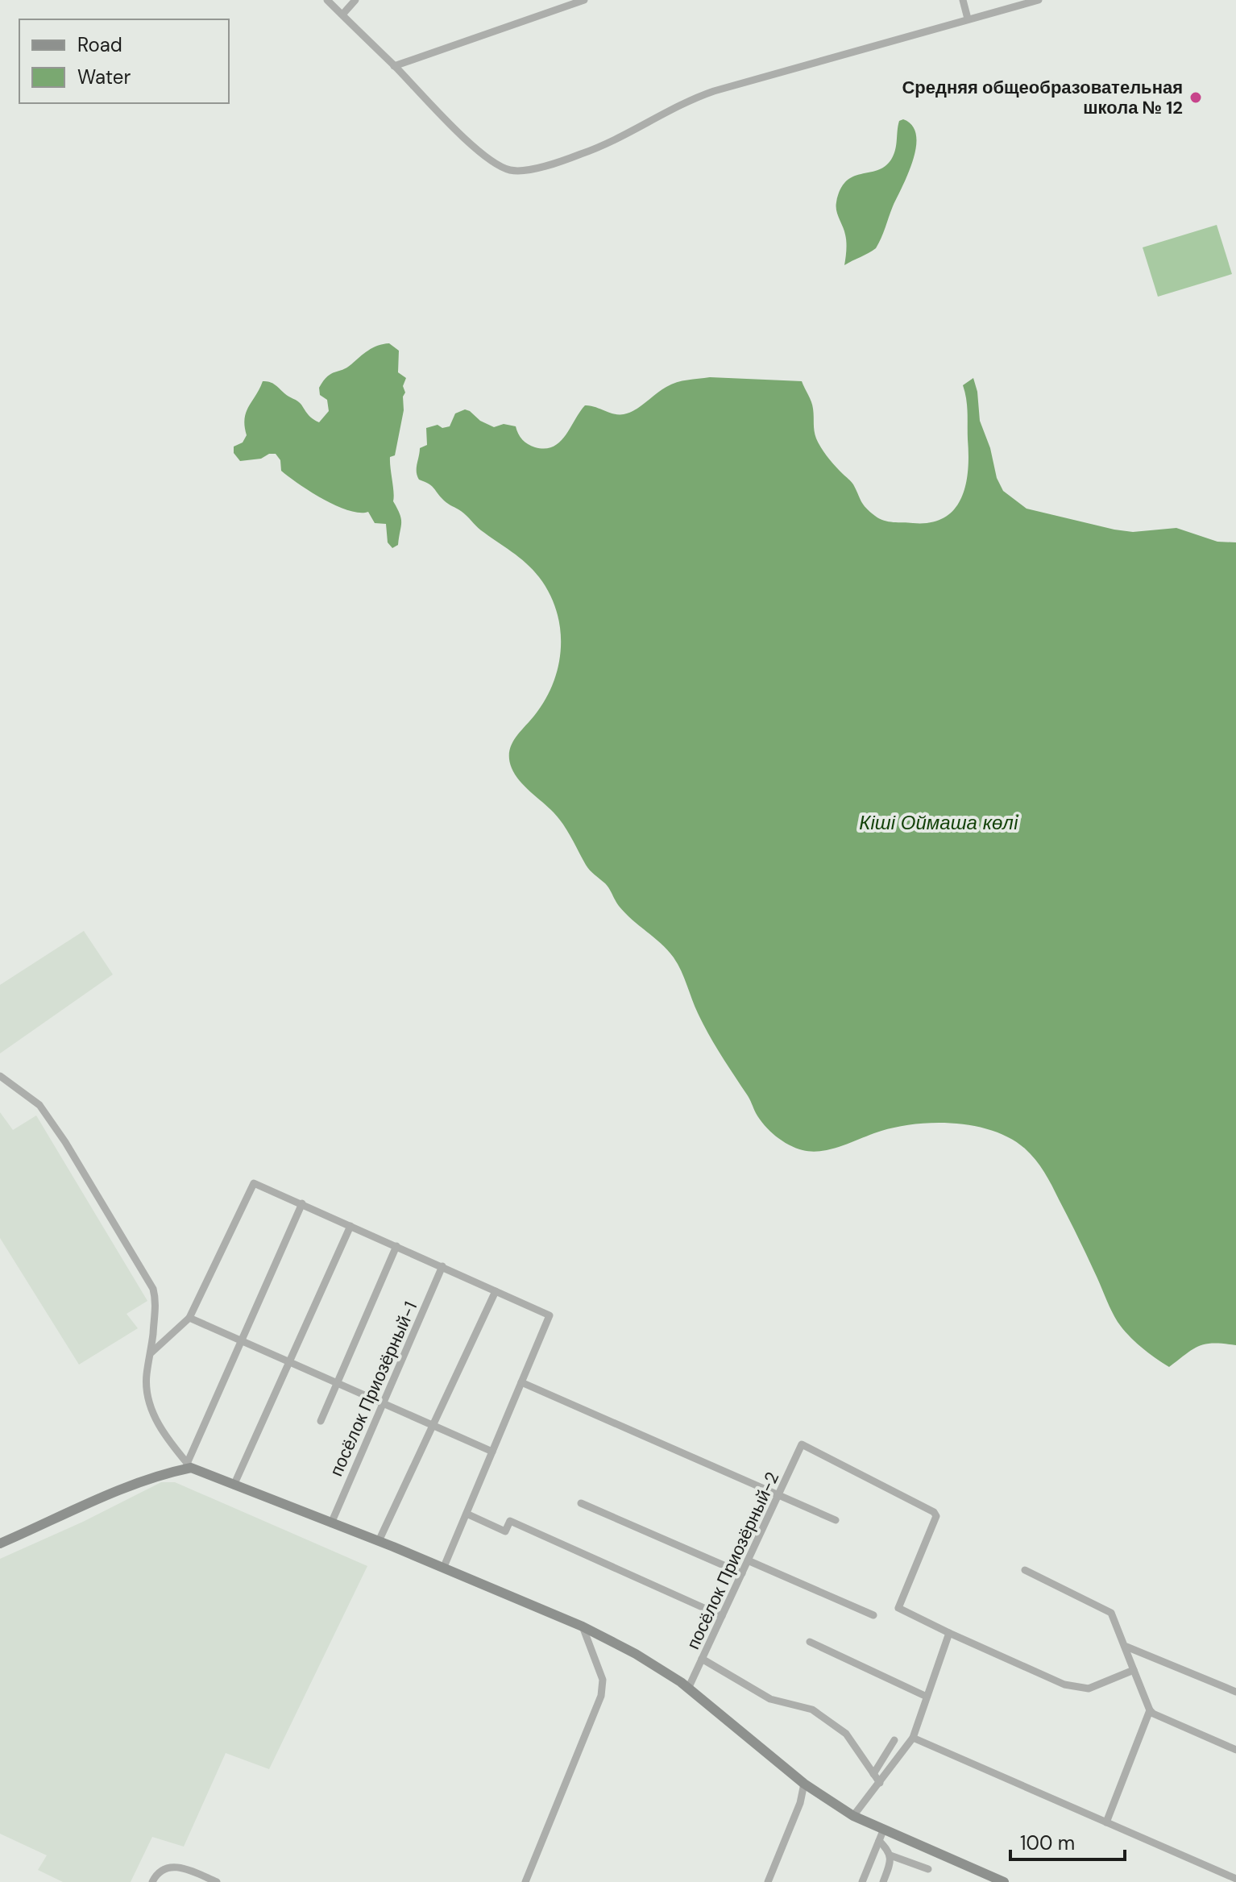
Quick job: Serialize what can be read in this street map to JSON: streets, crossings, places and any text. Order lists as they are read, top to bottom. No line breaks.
{"streets":{"street":["посёлок Приозёрный-1","посёлок Приозёрный-2"]},"water":["Кіші Оймаша көлi"],"places":["Средняя общеобразовательная школа № 12"],"legend":["Road","Water"],"scale_bar":"100 m"}
